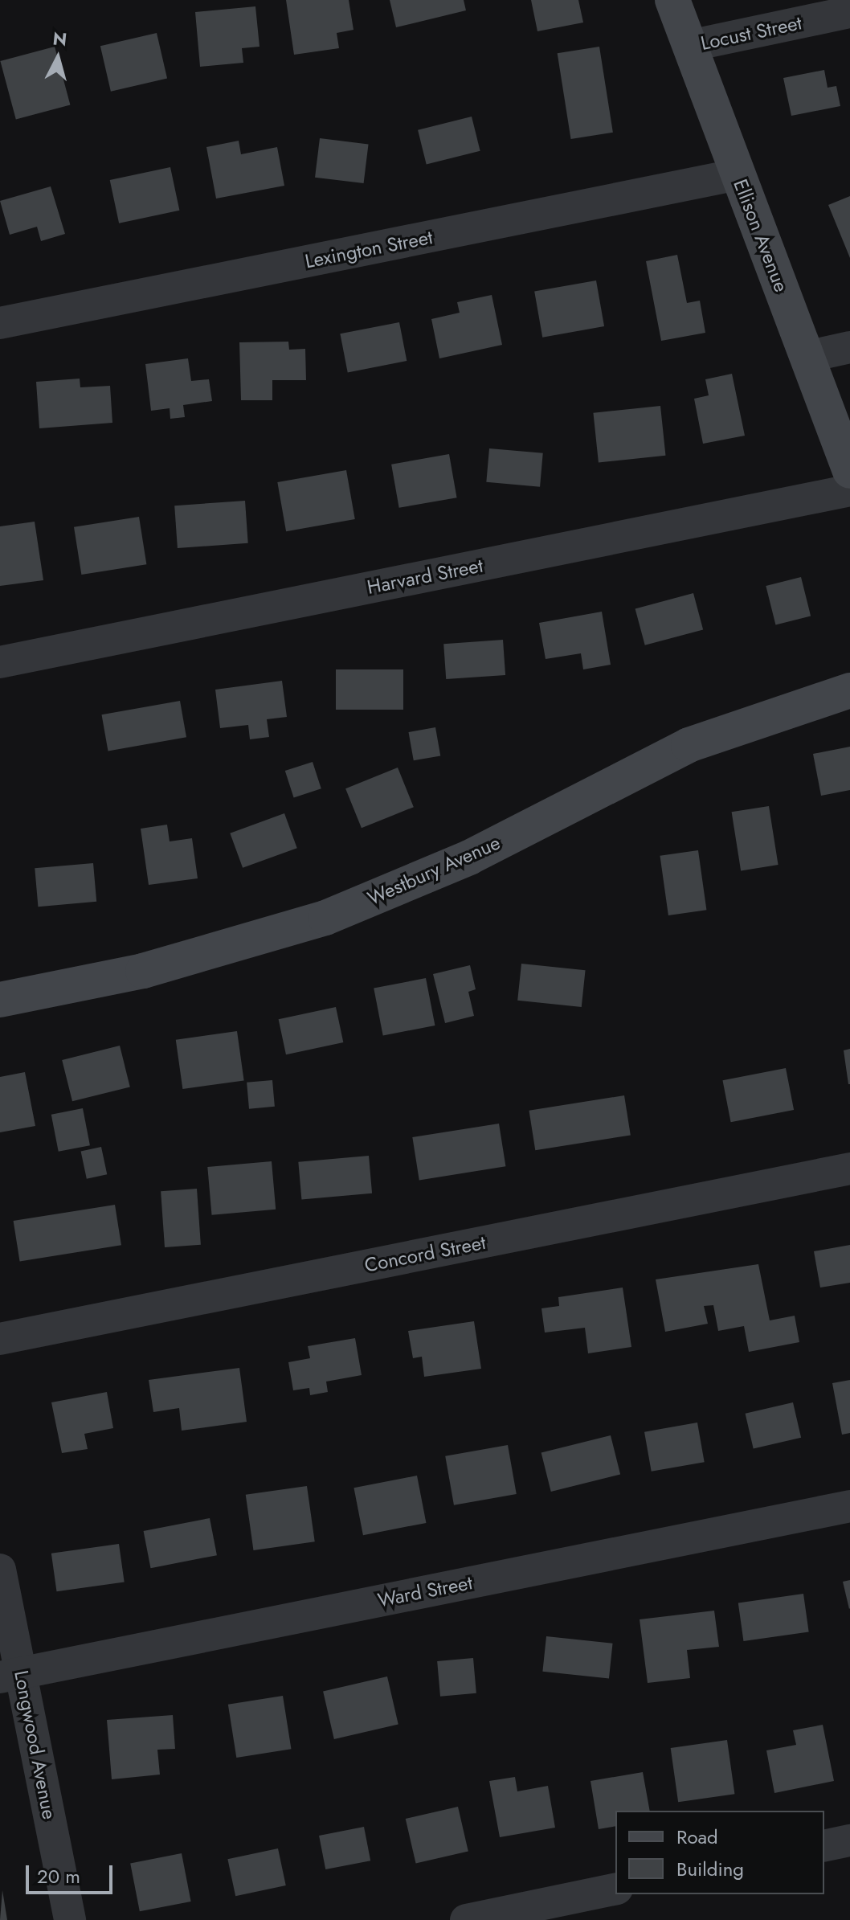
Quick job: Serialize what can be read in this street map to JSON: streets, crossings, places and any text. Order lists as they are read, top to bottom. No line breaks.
{"streets":{"main road":["Ellison Avenue","Westbury Avenue"],"street":["Locust Street","Lexington Street","Harvard Street","Concord Street","Ward Street","Longwood Avenue"]},"crossings":[["Locust Street","Ellison Avenue"],["Ellison Avenue","Lexington Street"],["Ward Street","Longwood Avenue"]],"legend":["Road","Building"],"scale_bar":"20 m","north":"top"}
